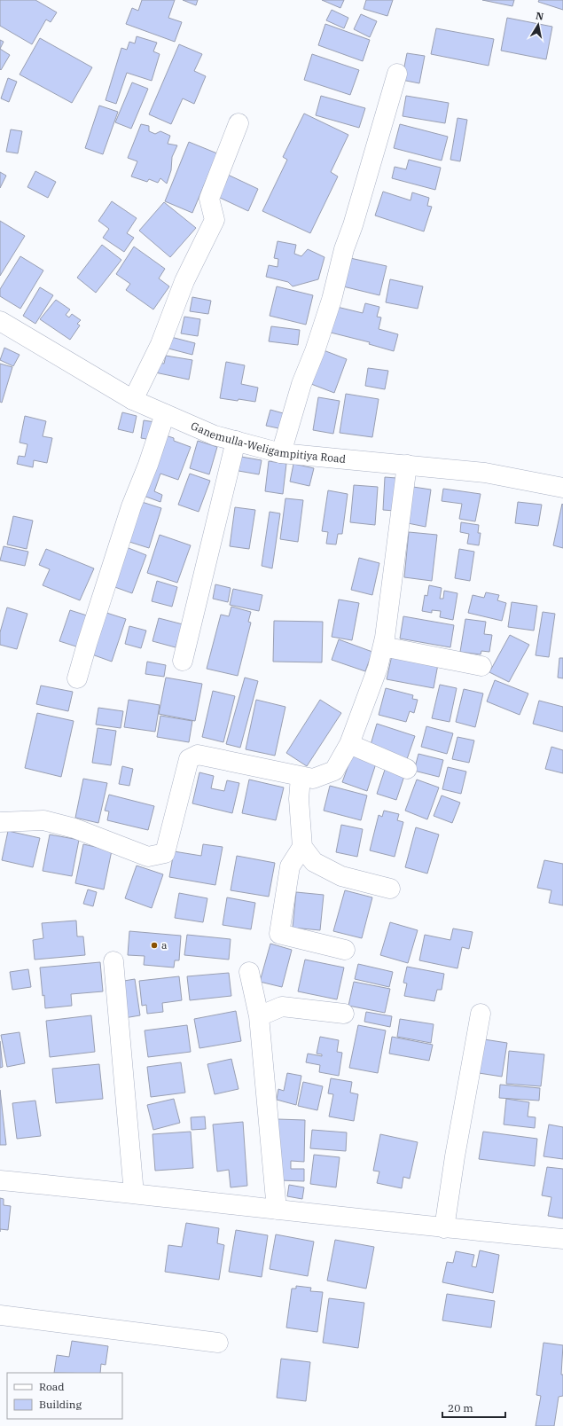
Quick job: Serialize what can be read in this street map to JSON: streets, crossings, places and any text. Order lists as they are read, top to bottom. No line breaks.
{"streets":{"street":["Ganemulla-Weligampitiya Road"]},"places":["a"],"legend":["Road","Building"],"scale_bar":"20 m","north":"top"}
